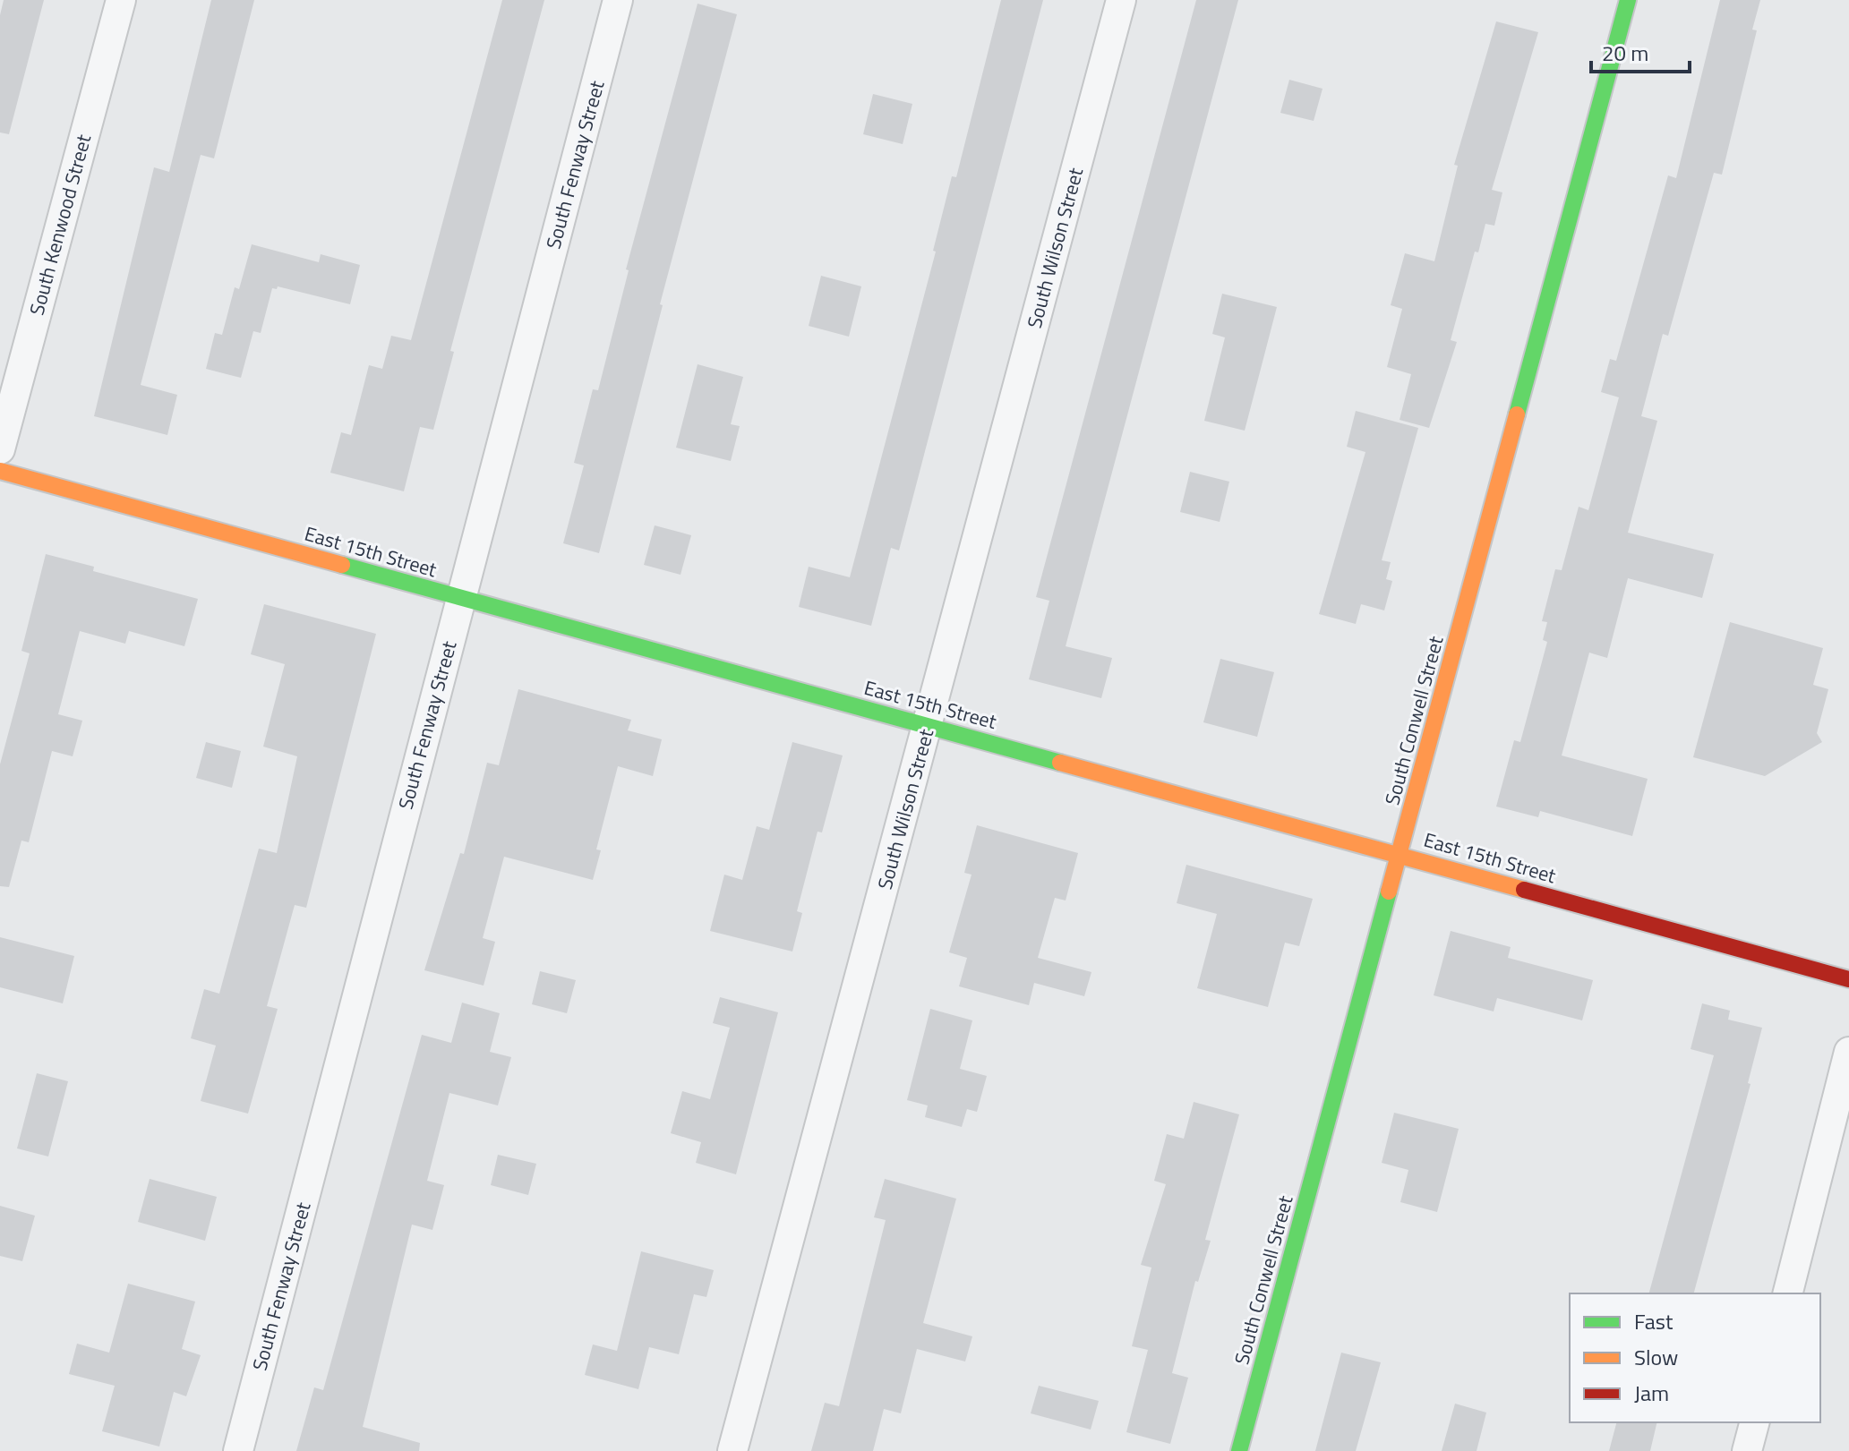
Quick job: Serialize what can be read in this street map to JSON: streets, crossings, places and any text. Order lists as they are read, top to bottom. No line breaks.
{"streets":{"main road":["East 15th Street","South Conwell Street"],"street":["South Fenway Street","South Kenwood Street","South Wilson Street"]},"crossings":[["South Fenway Street","East 15th Street"],["South Wilson Street","East 15th Street"],["East 15th Street","South Conwell Street"]],"legend":["Fast","Slow","Jam"],"scale_bar":"20 m"}
